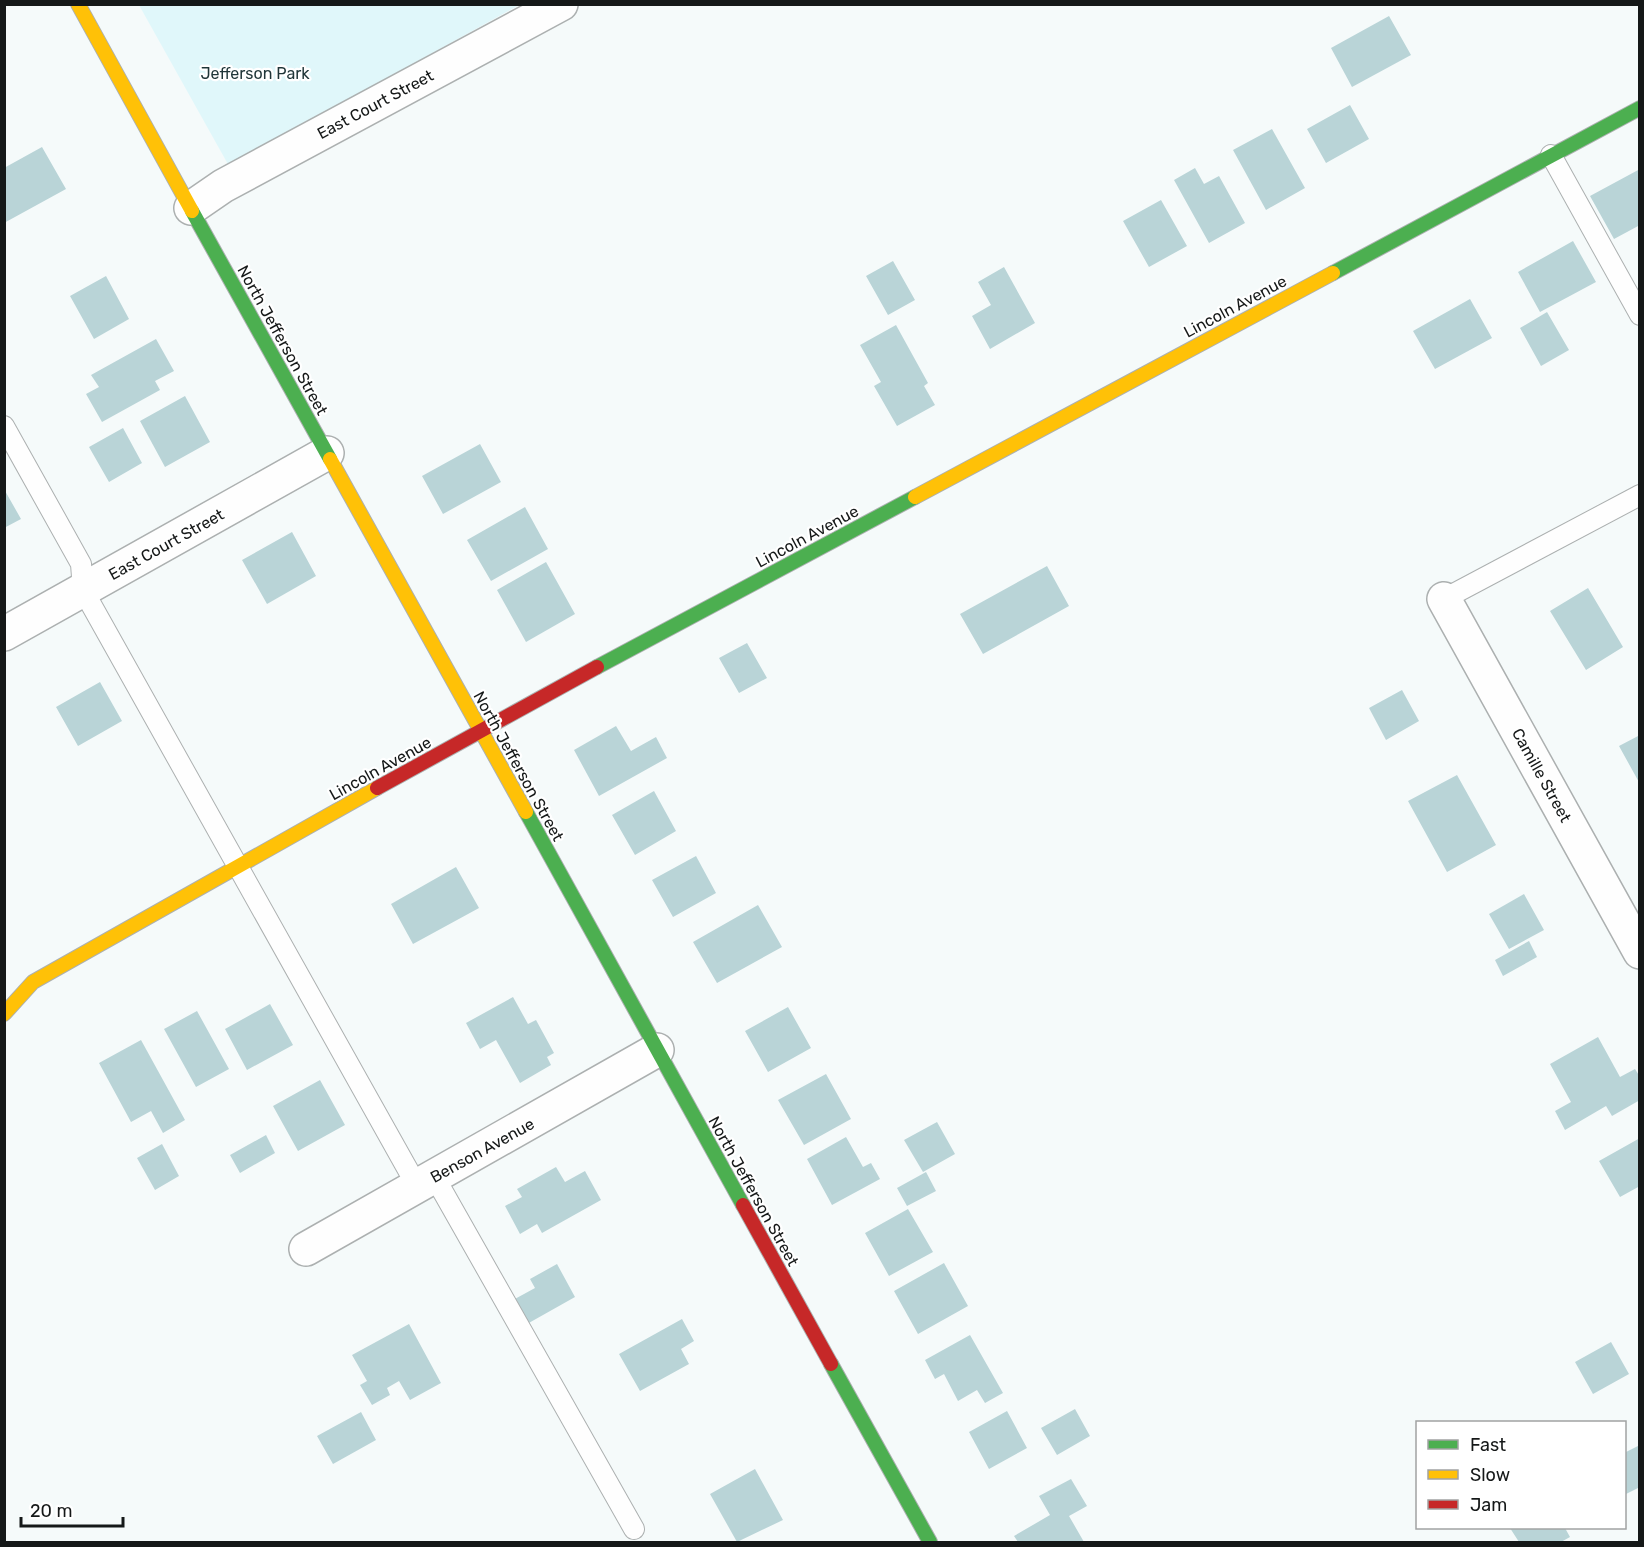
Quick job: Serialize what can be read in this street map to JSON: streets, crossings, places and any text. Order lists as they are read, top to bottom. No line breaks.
{"streets":{"street":["East Court Street","Lincoln Avenue","North Jefferson Street","Camille Street","Benson Avenue"]},"crossings":[["East Court Street","North Jefferson Street"],["Lincoln Avenue","North Jefferson Street"],["North Jefferson Street","Benson Avenue"]],"parks":["Jefferson Park"],"legend":["Fast","Slow","Jam"],"scale_bar":"20 m"}
